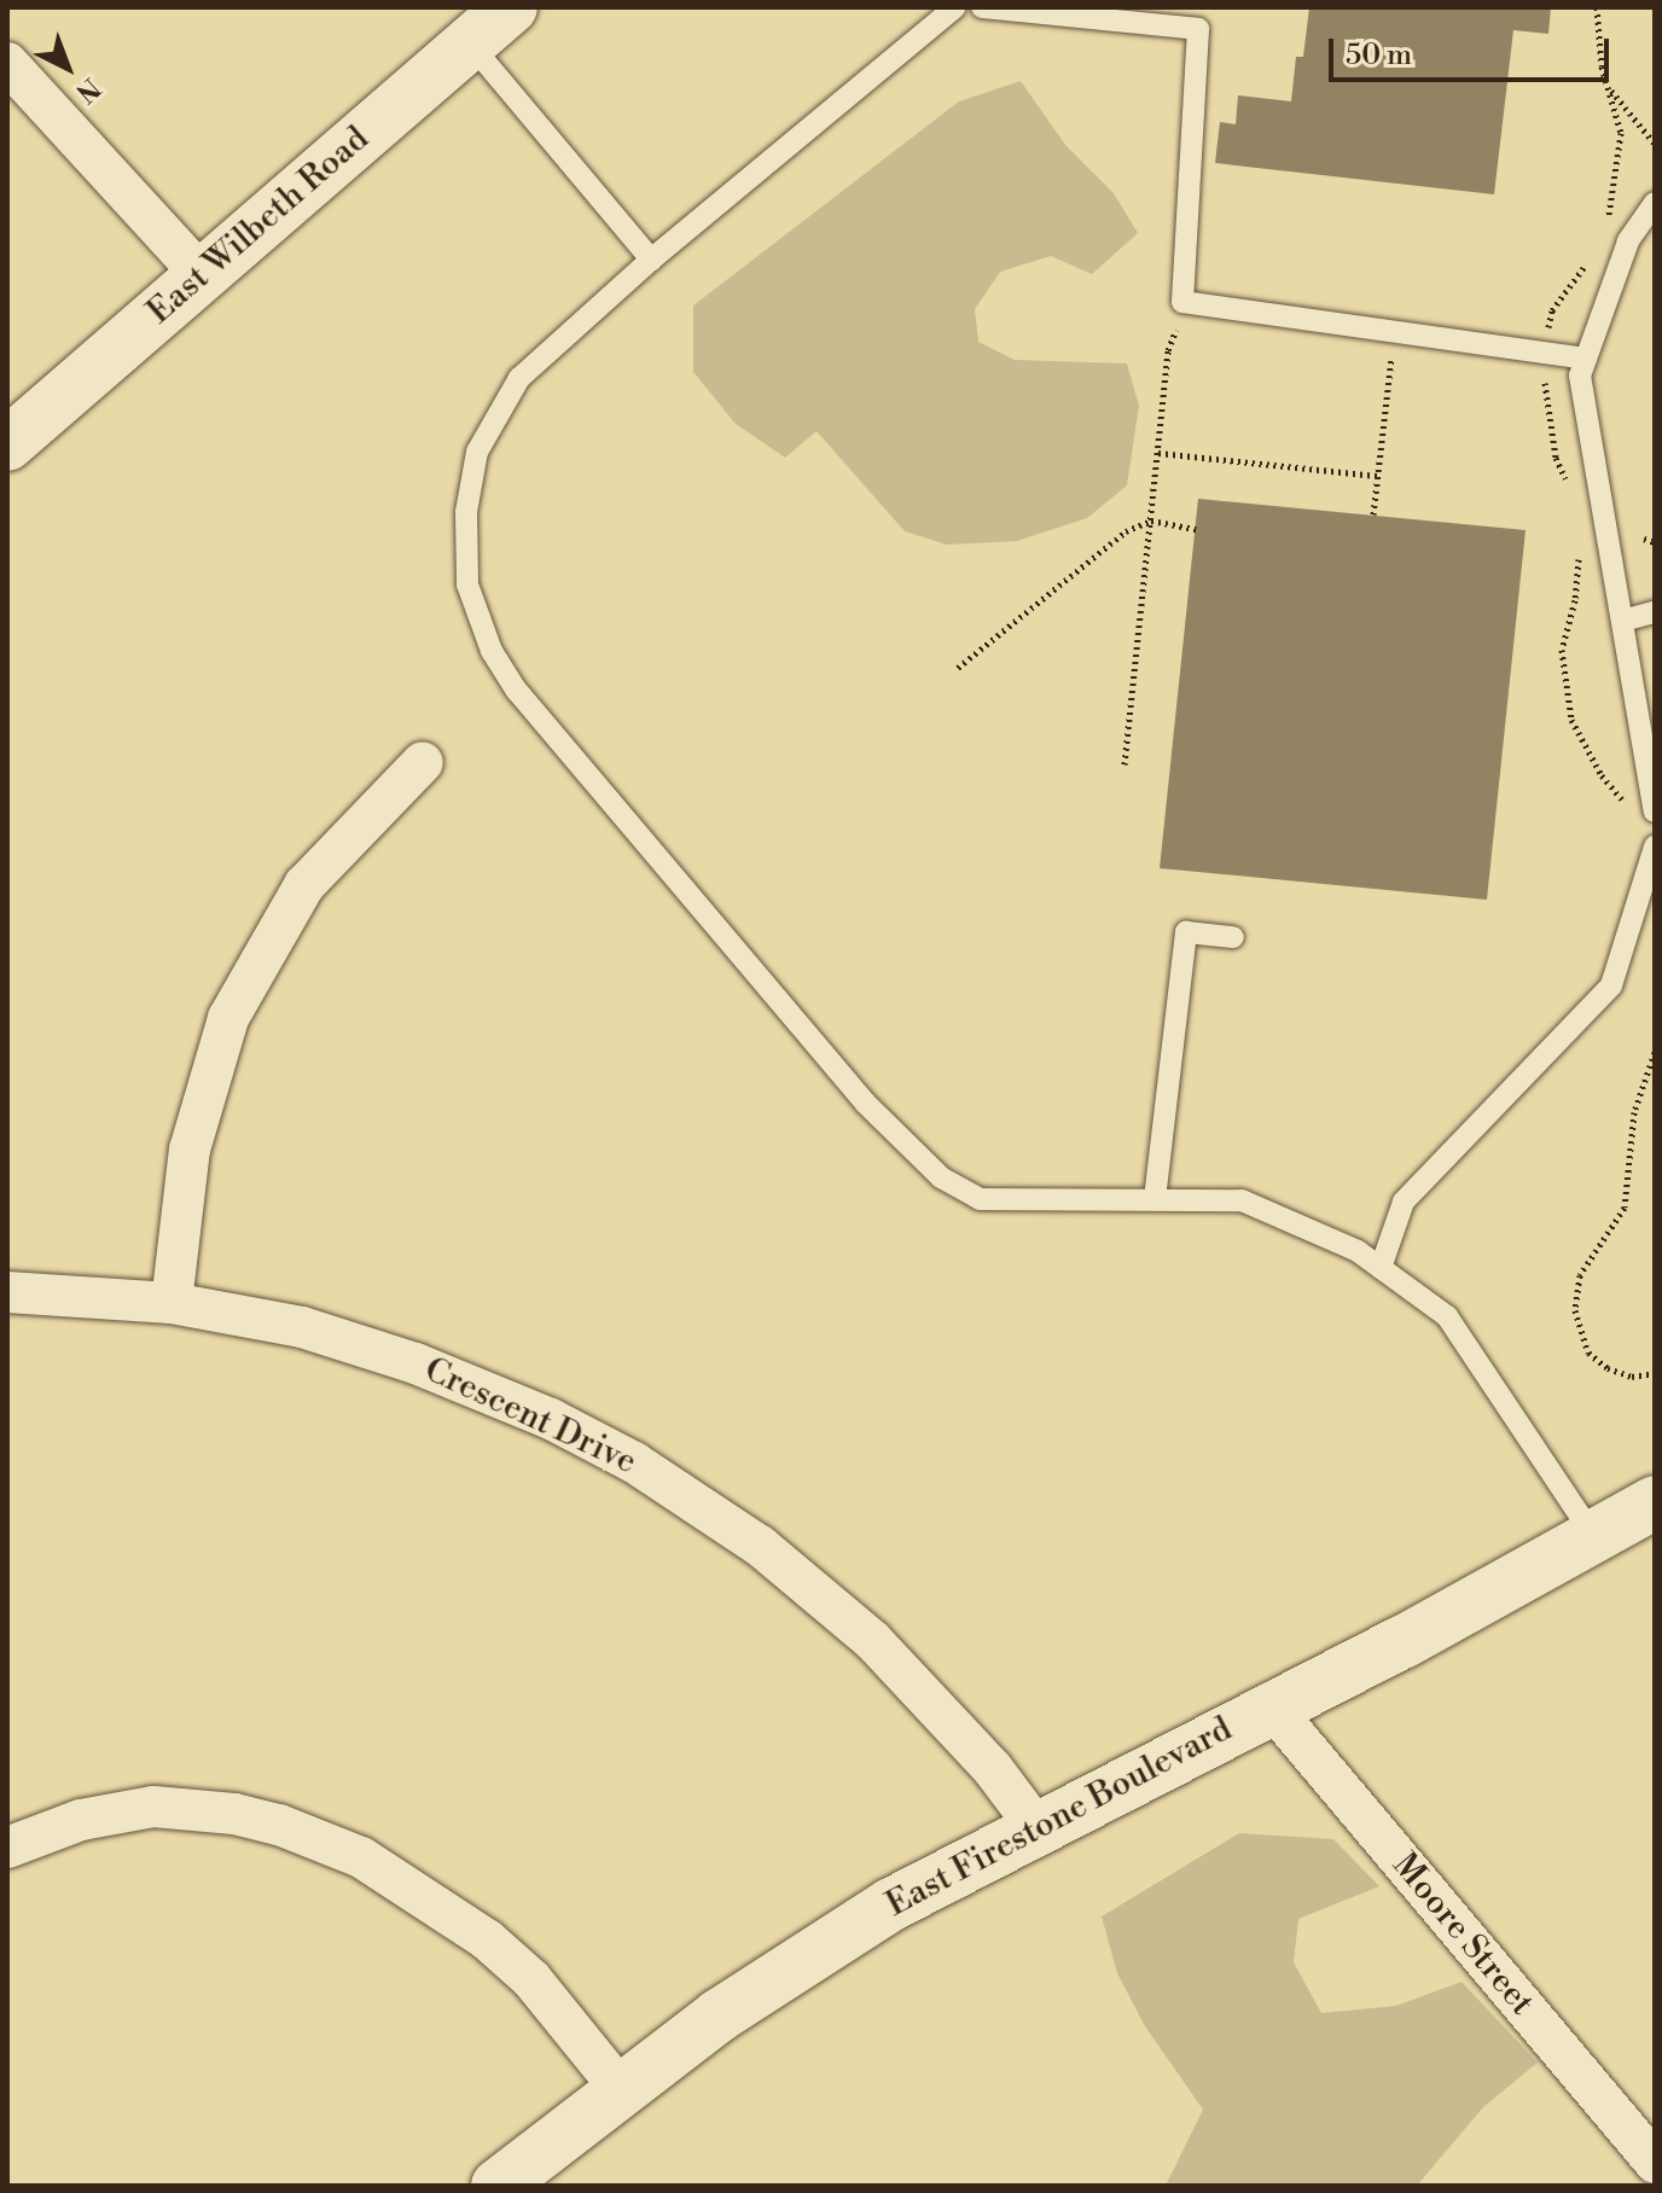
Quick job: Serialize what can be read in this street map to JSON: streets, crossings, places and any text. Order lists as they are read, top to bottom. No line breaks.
{"streets":{"street":["East Wilbeth Road","Crescent Drive","East Firestone Boulevard","Moore Street"]},"crossings":[["Crescent Drive","East Firestone Boulevard"],["East Firestone Boulevard","Moore Street"]],"scale_bar":"50 m","north":"bottom right"}
